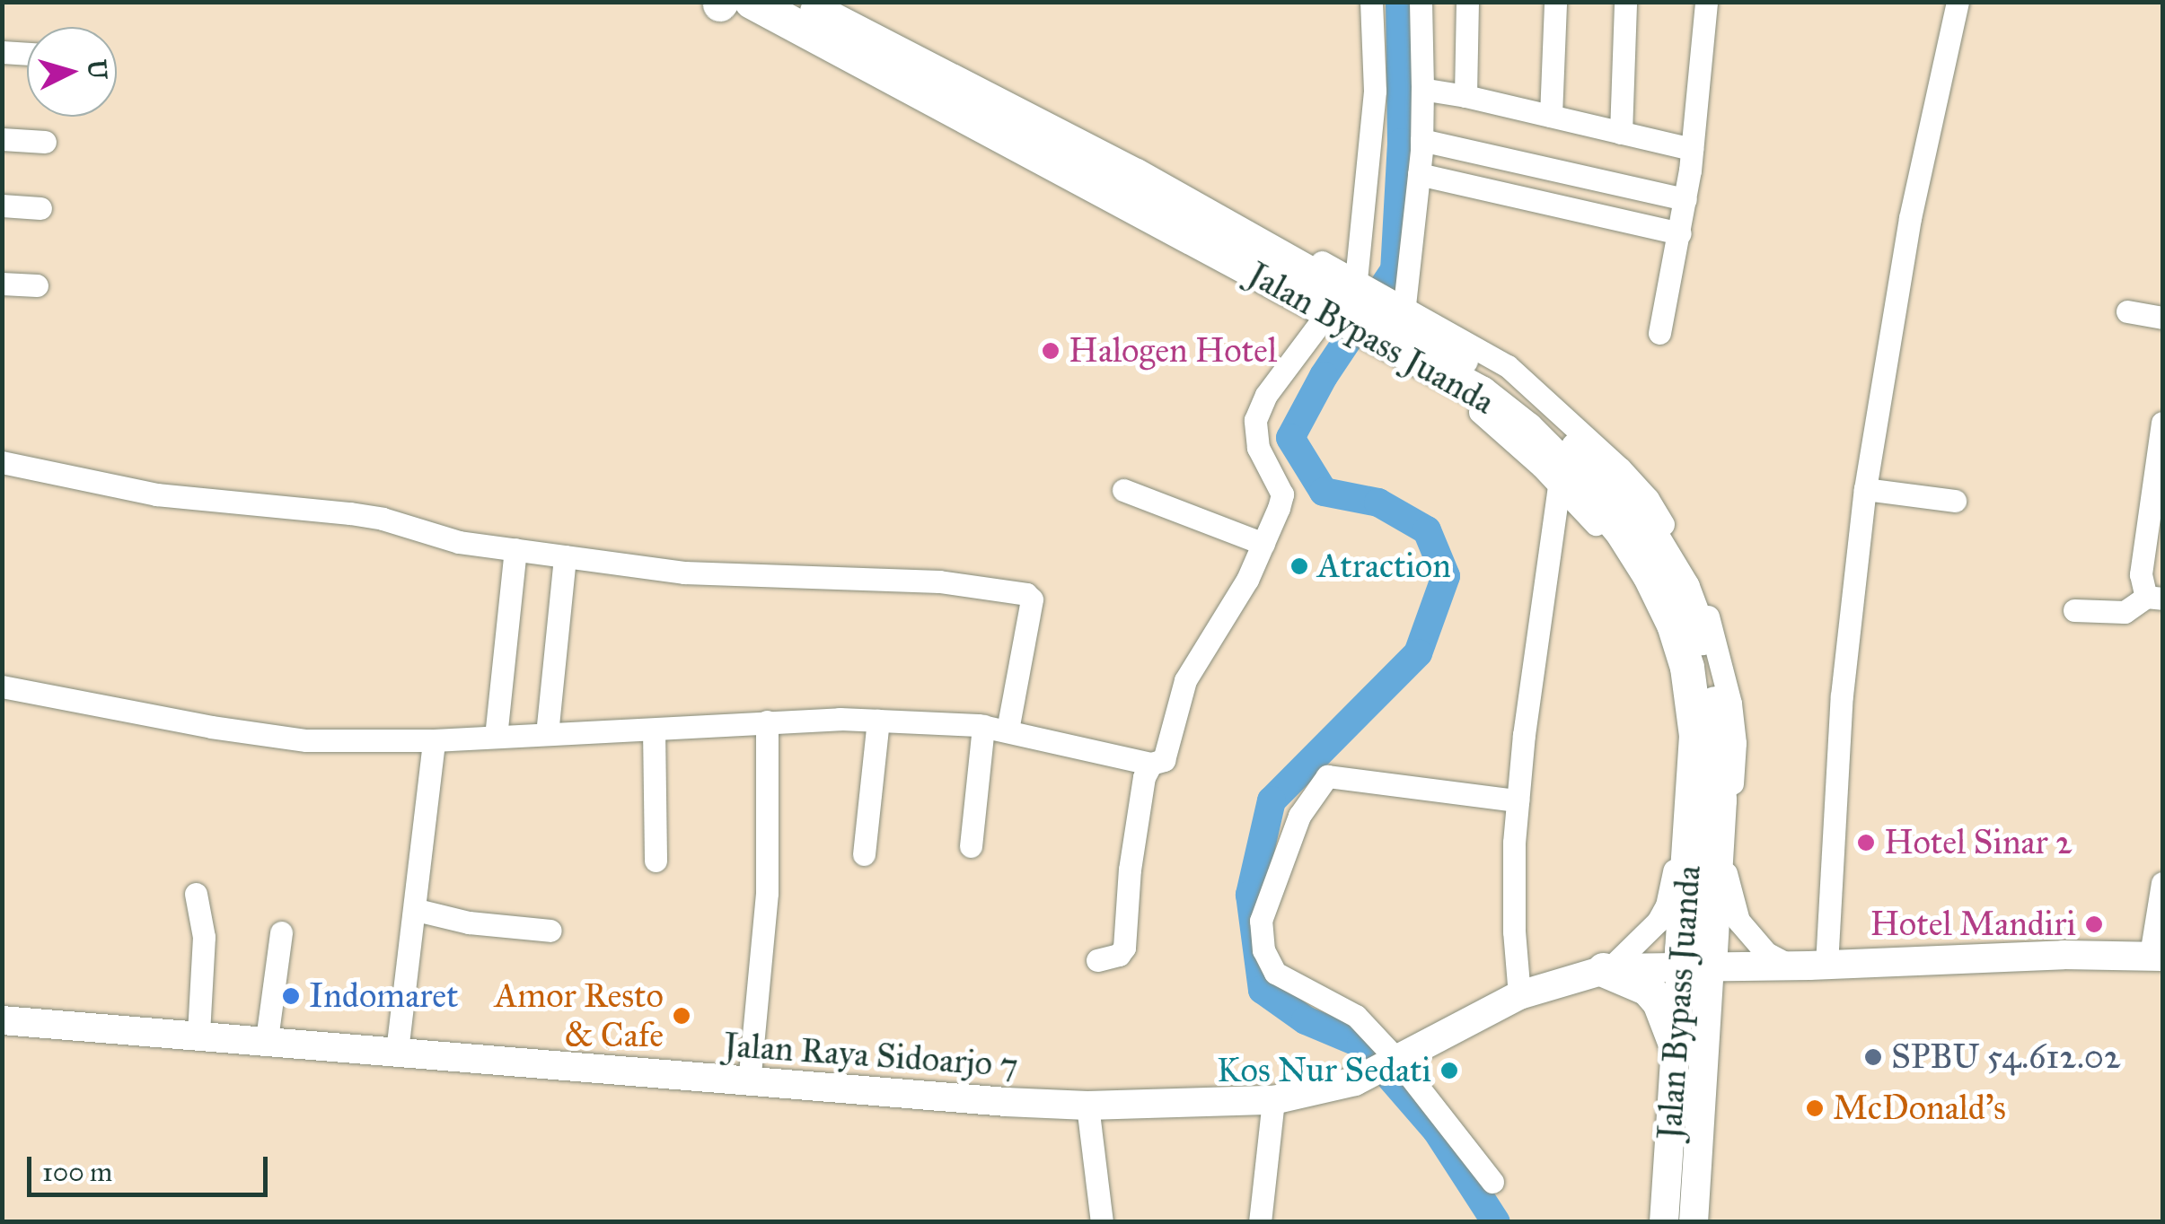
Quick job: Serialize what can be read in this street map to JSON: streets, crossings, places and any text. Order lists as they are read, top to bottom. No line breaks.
{"streets":{"highway":["Jalan Bypass Juanda"],"main road":["Jalan Raya Sidoarjo 7"]},"crossings":[["Jalan Bypass Juanda","Jalan Raya Sidoarjo 7"]],"places":["Halogen Hotel","Atraction","Hotel Sinar 2","Hotel Mandiri","Indomaret","Amor Resto & Cafe","SPBU 54.612.02","Kos Nur Sedati","McDonald's"],"scale_bar":"100 m","north":"right"}
